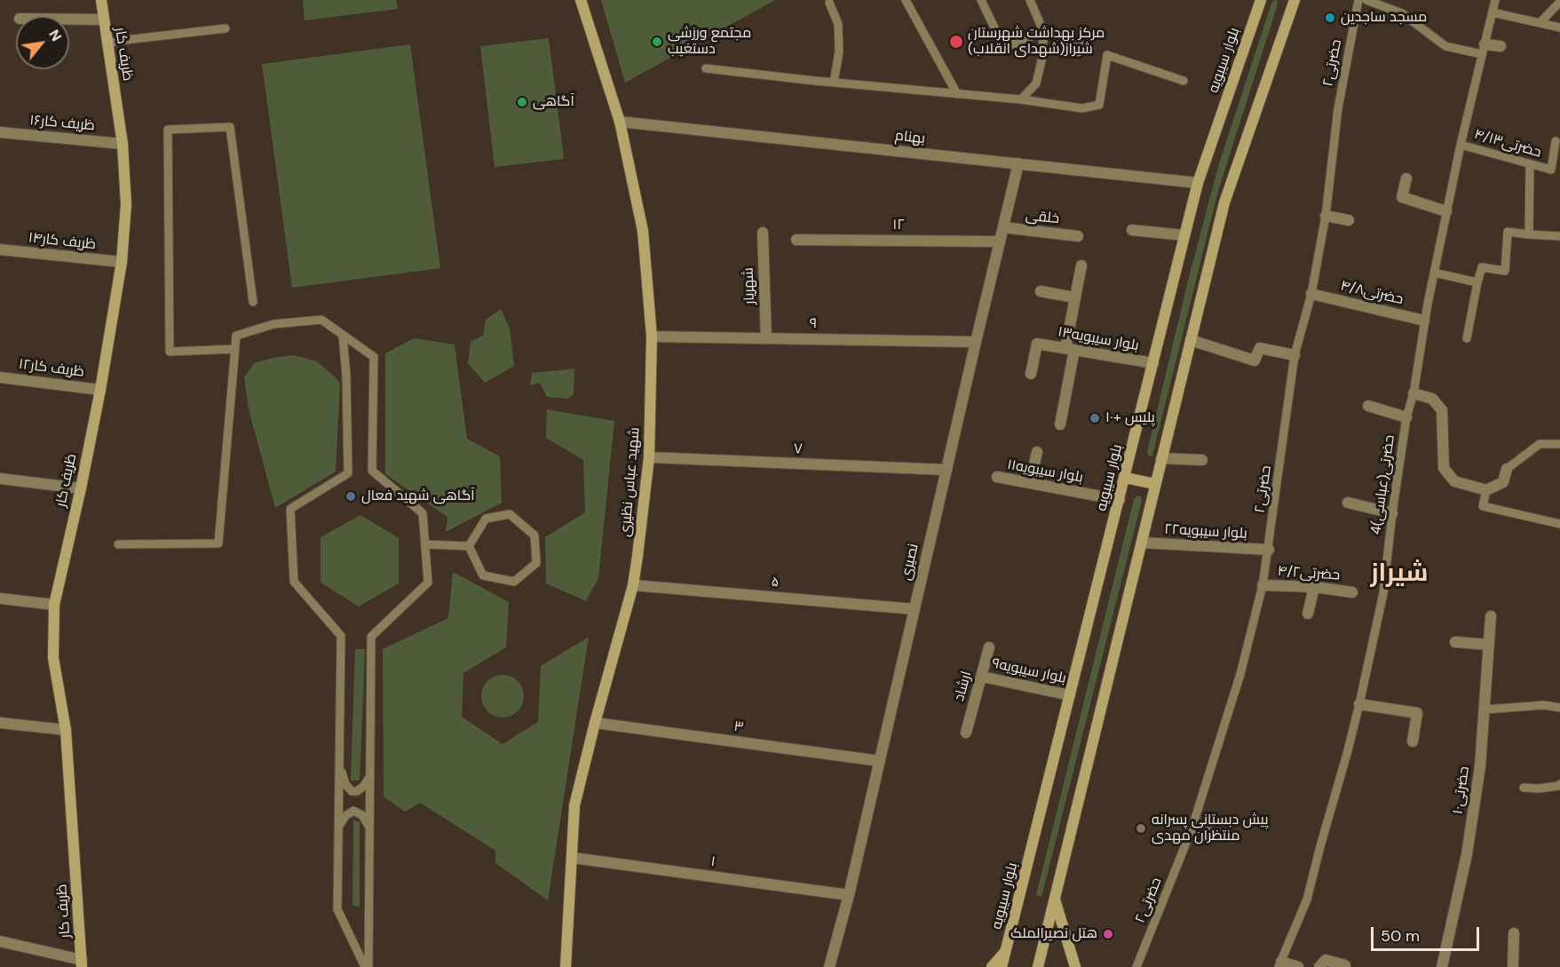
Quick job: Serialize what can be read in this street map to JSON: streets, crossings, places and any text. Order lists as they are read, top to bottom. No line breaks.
{"streets":{"main road":["ظریف کار","بلوار سیبویه","شهید عباس نظیری"],"street":["ظریف کار۱۶","بهنام","خلقی","۱۲","ظریف کار۱۴","شهریار","حضرتی۴/۸","۹","بلوار سیبویه۱۳","ظریف کار۱۲","۷","بلوار سیبویه۱۱","بلوار سیبویه۲۲","نصیری","حضرتی۴/۲","۵","بلوار سیبویه۹","ارشاد","۳","حضرتی۱۰","۱"],"lane":["حضرتی۲","حضرتی۴/۱۳","4حضرتی(عباسی)"]},"crossings":[["ظریف کار","ظریف کار۱۶"],["ظریف کار","ظریف کار۱۴"],["ظریف کار","ظریف کار۱۲"],["بلوار سیبویه","بهنام"],["بلوار سیبویه","بلوار سیبویه۱۳"],["بلوار سیبویه","بلوار سیبویه۱۱"],["بلوار سیبویه","بلوار سیبویه۹"],["حضرتی۲","حضرتی۴/۸"],["حضرتی۲","بلوار سیبویه۲۲"],["حضرتی۲","حضرتی۴/۲"],["بهنام","شهید عباس نظیری"],["بهنام","نصیری"],["حضرتی۴/۱۳","4حضرتی(عباسی)"],["خلقی","نصیری"],["۱۲","نصیری"],["شهریار","۹"],["حضرتی۴/۸","4حضرتی(عباسی)"],["۹","شهید عباس نظیری"],["۹","نصیری"],["۷","شهید عباس نظیری"],["۷","نصیری"],["شهید عباس نظیری","۵"],["شهید عباس نظیری","۳"],["شهید عباس نظیری","۱"],["نصیری","۵"],["نصیری","۳"],["نصیری","۱"],["بلوار سیبویه۹","ارشاد"]],"districts":["شیراز"],"places":["مسجد ساجدین","مجتمع ورزشی دستغیب","مرکز بهداشت شهرستان شیراز(شهدای انقلاب)","آگاهی","پلیس +۱۰","آگاهی شهید فعال","پیش دبستانی پسرانه منتظران مهدی","هتل نصیرالملک"],"scale_bar":"50 m","north":"top right"}
